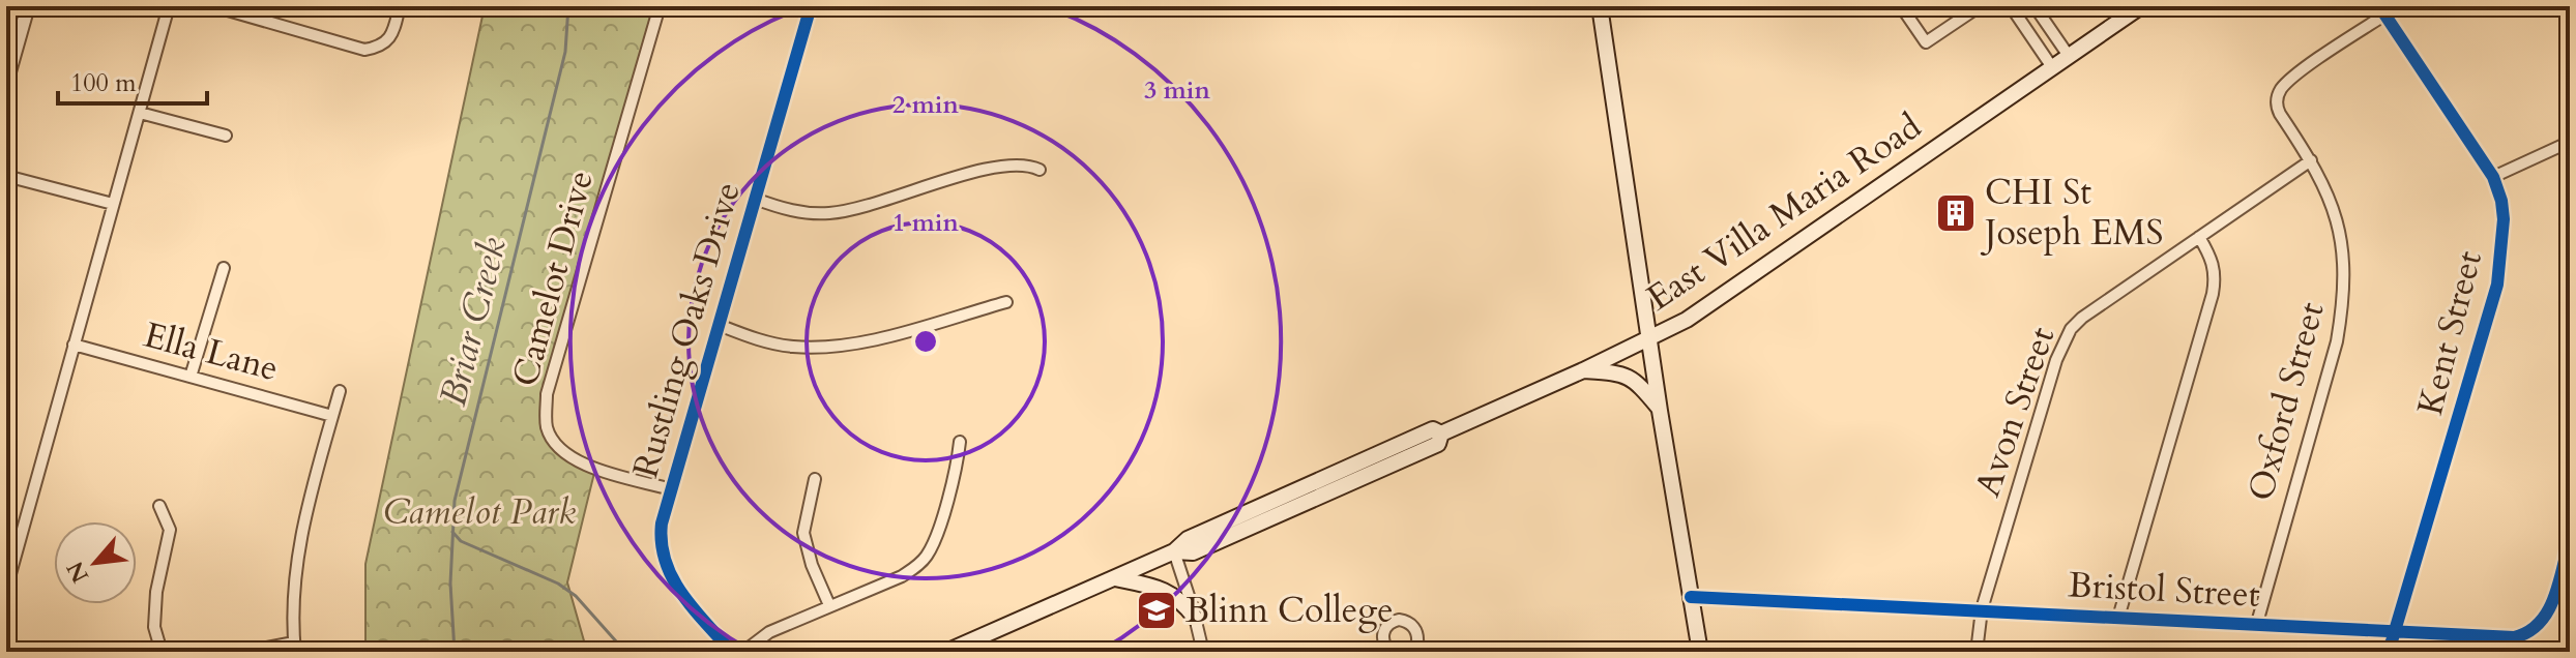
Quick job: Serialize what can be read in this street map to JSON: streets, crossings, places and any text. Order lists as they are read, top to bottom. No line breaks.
{"streets":{"main road":["East Villa Maria Road"],"street":["Camelot Drive","Rustling Oaks Drive","Kent Street","Ella Lane","Oxford Street","Avon Street","Bristol Street"]},"crossings":[["Camelot Drive","Rustling Oaks Drive"],["Kent Street","Oxford Street"],["Kent Street","Bristol Street"],["Oxford Street","Avon Street"],["Oxford Street","Bristol Street"],["Avon Street","Bristol Street"]],"water":["Briar Creek"],"parks":["Camelot Park"],"places":{"building":["CHI St Joseph EMS"],"school or university":["Blinn College"]},"scale_bar":"100 m","north":"bottom left","rings":["3 min","2 min","1 min"]}
